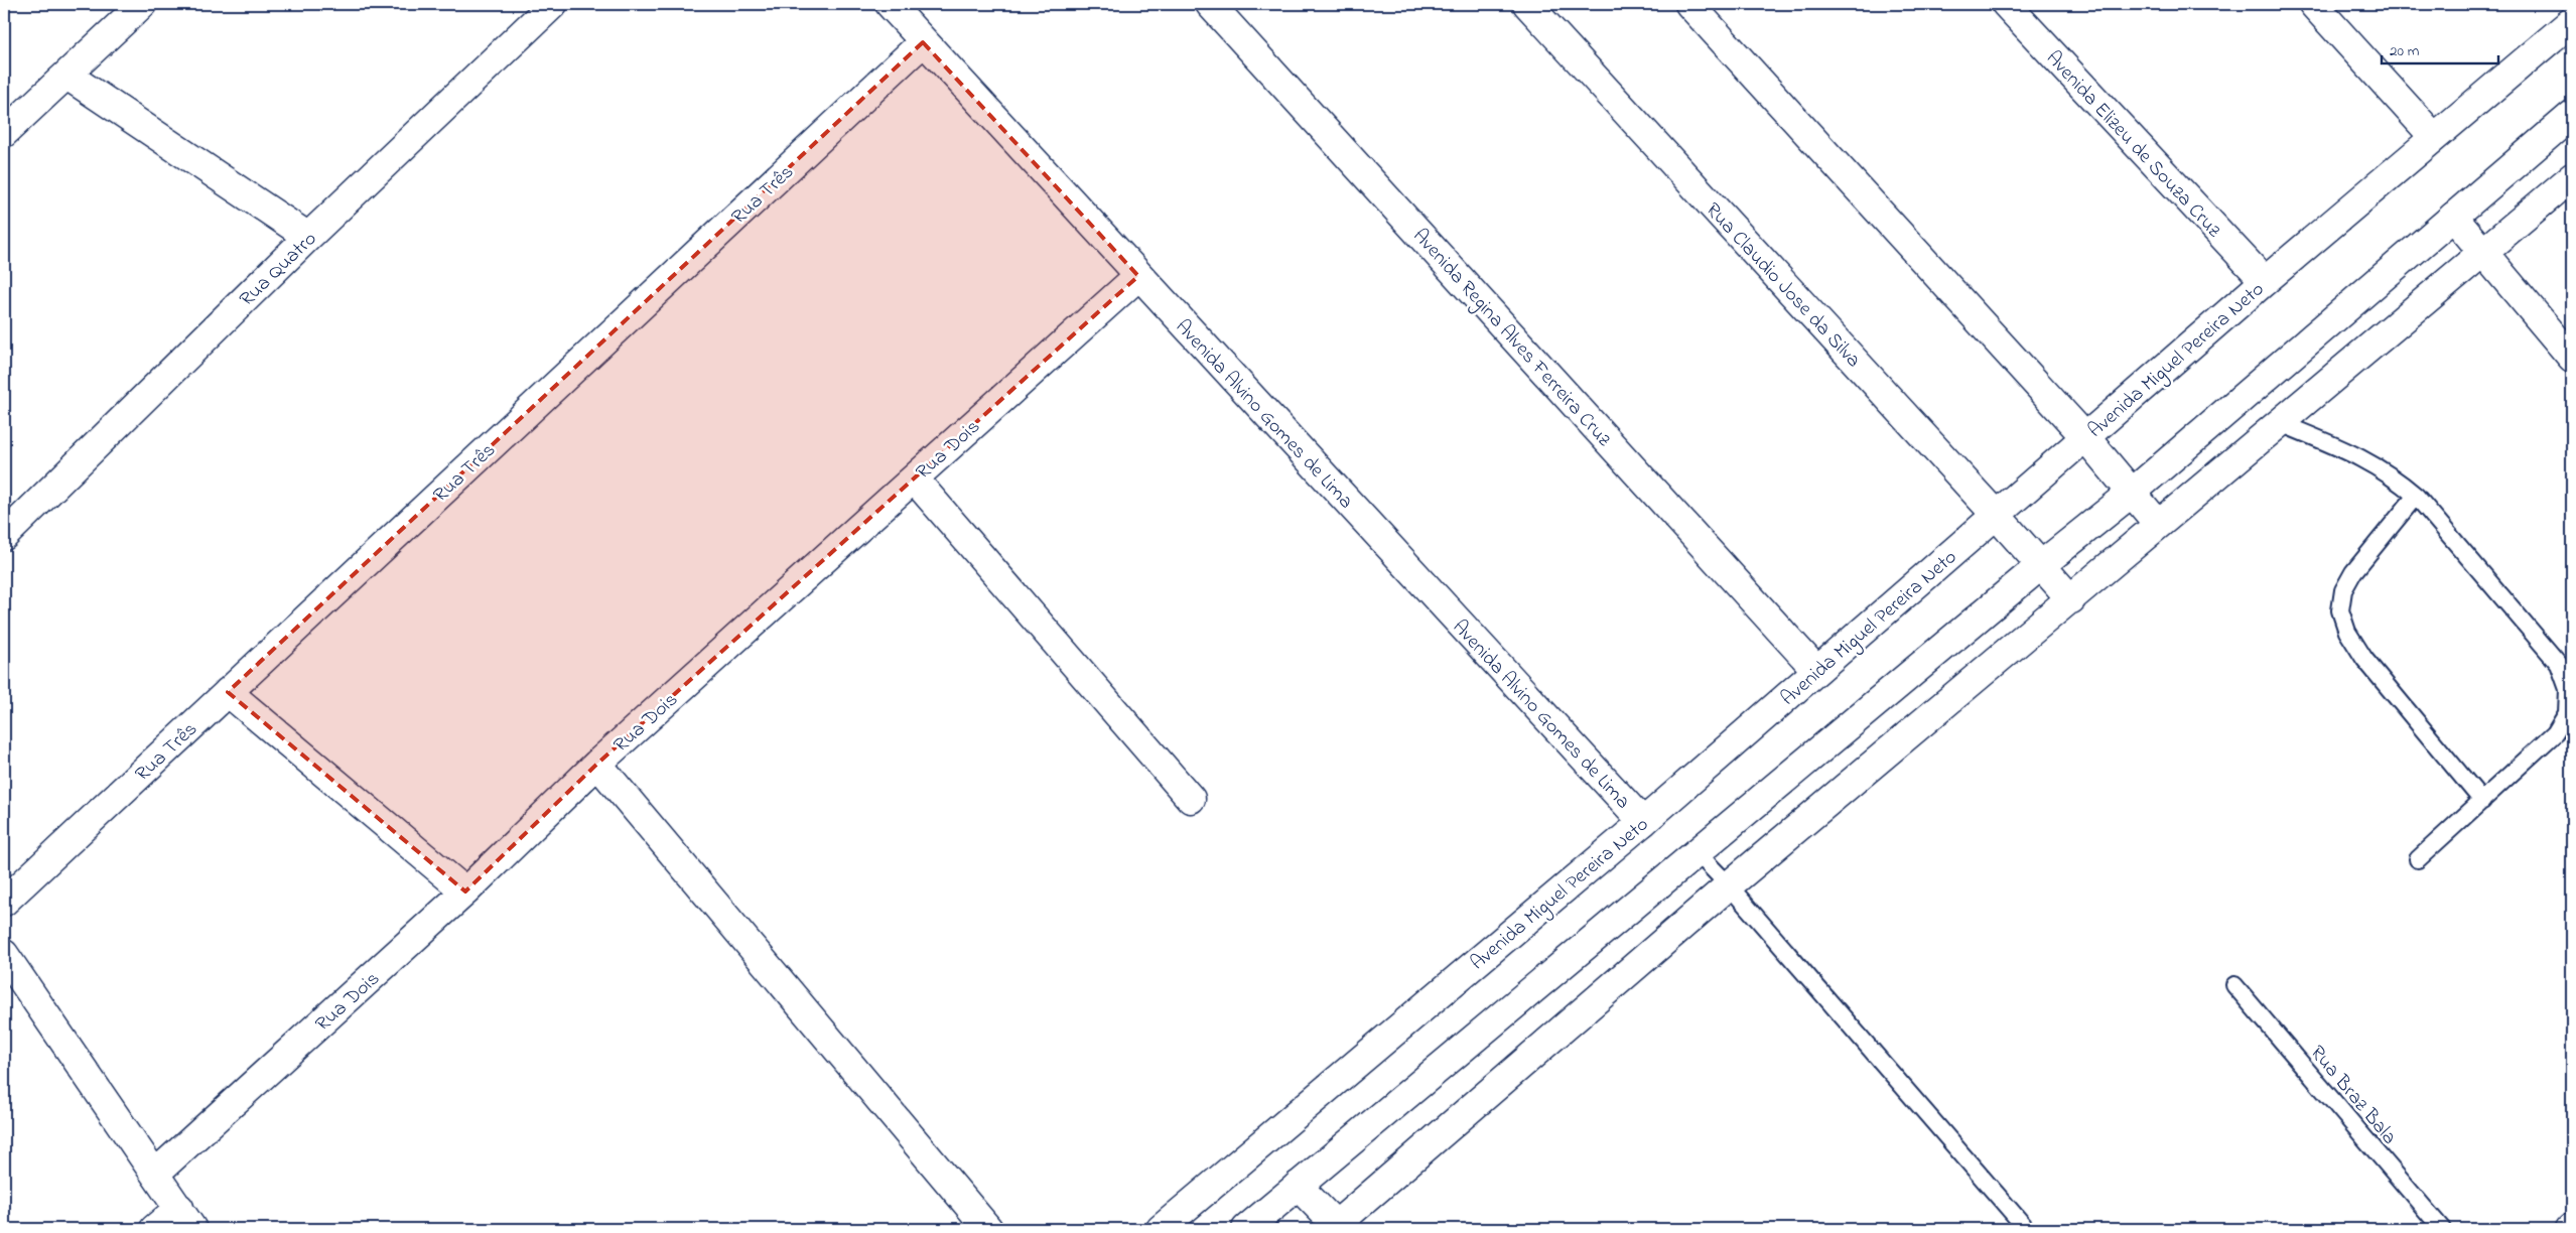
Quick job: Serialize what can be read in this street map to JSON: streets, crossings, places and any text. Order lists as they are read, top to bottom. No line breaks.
{"streets":{"street":["Avenida Elizeu de Souza Cruz","Rua Três","Rua Quatro","Rua Claudio Jose da Silva","Avenida Regina Alves Ferreira Cruz","Avenida Miguel Pereira Neto","Avenida Alvino Gomes de Lima","Rua Dois"],"lane":["Rua Braz Bala"]},"crossings":[["Avenida Elizeu de Souza Cruz","Avenida Miguel Pereira Neto"],["Rua Três","Avenida Alvino Gomes de Lima"],["Rua Claudio Jose da Silva","Avenida Miguel Pereira Neto"],["Avenida Regina Alves Ferreira Cruz","Avenida Miguel Pereira Neto"],["Avenida Miguel Pereira Neto","Avenida Alvino Gomes de Lima"],["Avenida Alvino Gomes de Lima","Rua Dois"]],"scale_bar":"20 m"}
